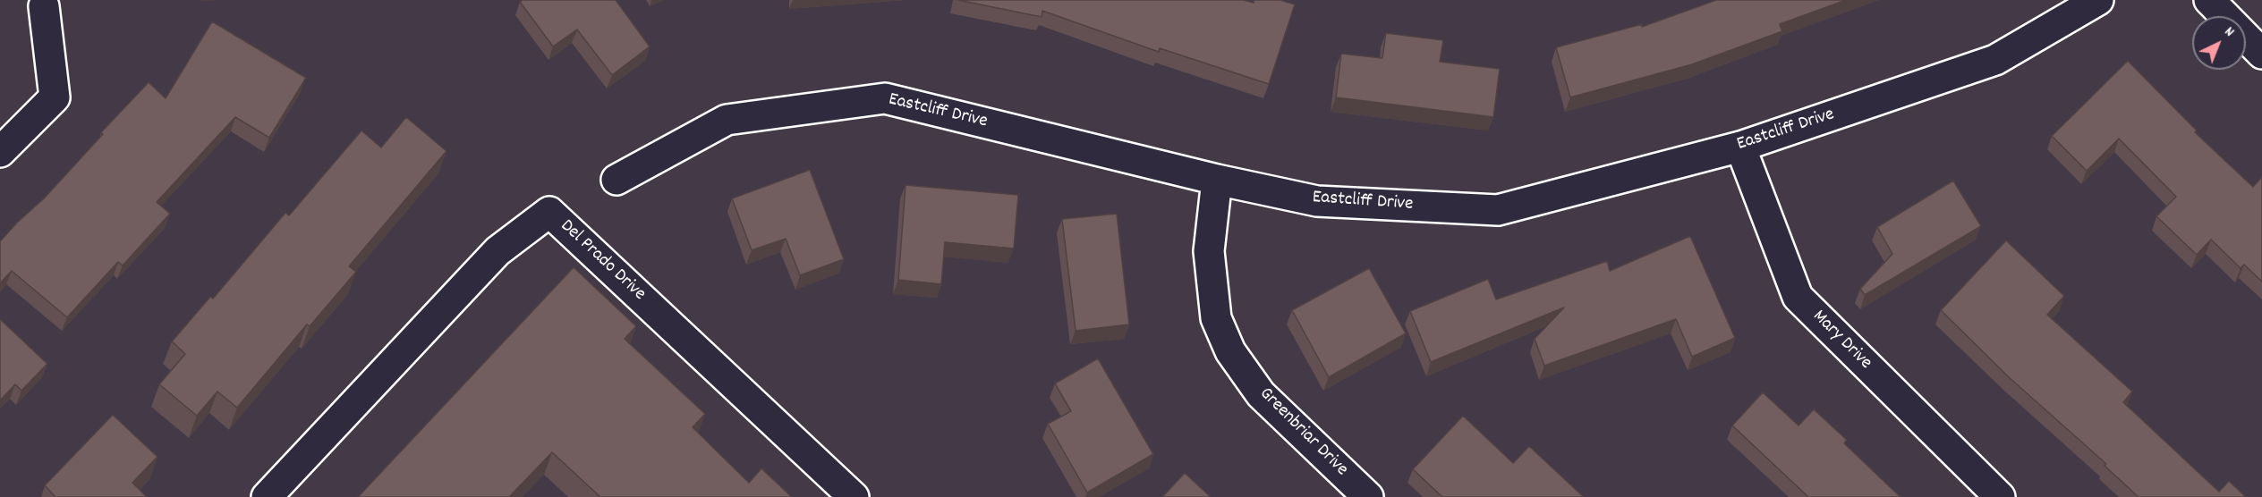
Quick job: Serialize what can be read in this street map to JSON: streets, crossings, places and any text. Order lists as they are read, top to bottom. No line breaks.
{"streets":{"street":["Eastcliff Drive","Del Prado Drive","Mary Drive","Greenbriar Drive"]},"crossings":[["Eastcliff Drive","Mary Drive"],["Eastcliff Drive","Greenbriar Drive"]],"north":"top right"}
